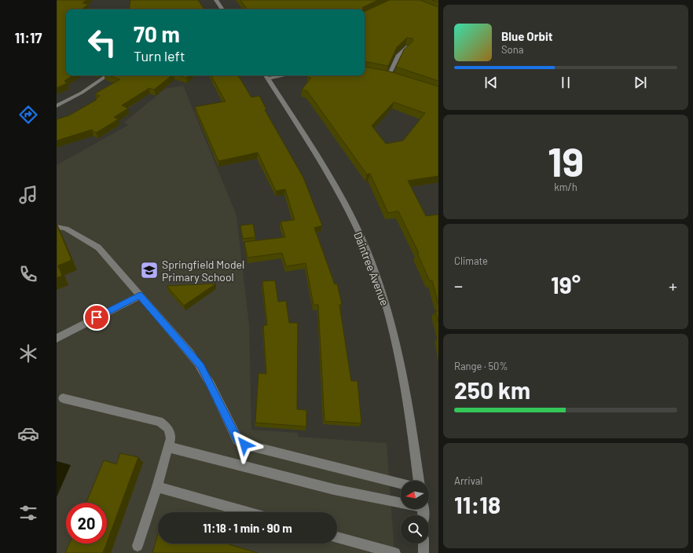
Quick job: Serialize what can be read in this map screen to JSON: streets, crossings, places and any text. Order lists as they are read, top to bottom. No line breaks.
{"streets":{"street":["Daintree Avenue"]},"places":{"school or university":["Springfield Model Primary School"]},"north":"left","page":{"tabs":"11:17","turn":["70 m","Turn left"],"song":["Blue Orbit","Sona"],"tile":[["19","km/h"],"Climate",["Range · 50%","250 km"],["Arrival","11:18"]],"heat":["−","19°","+"],"limit":"20","trip":"11:18 · 1 min · 90 m"}}
